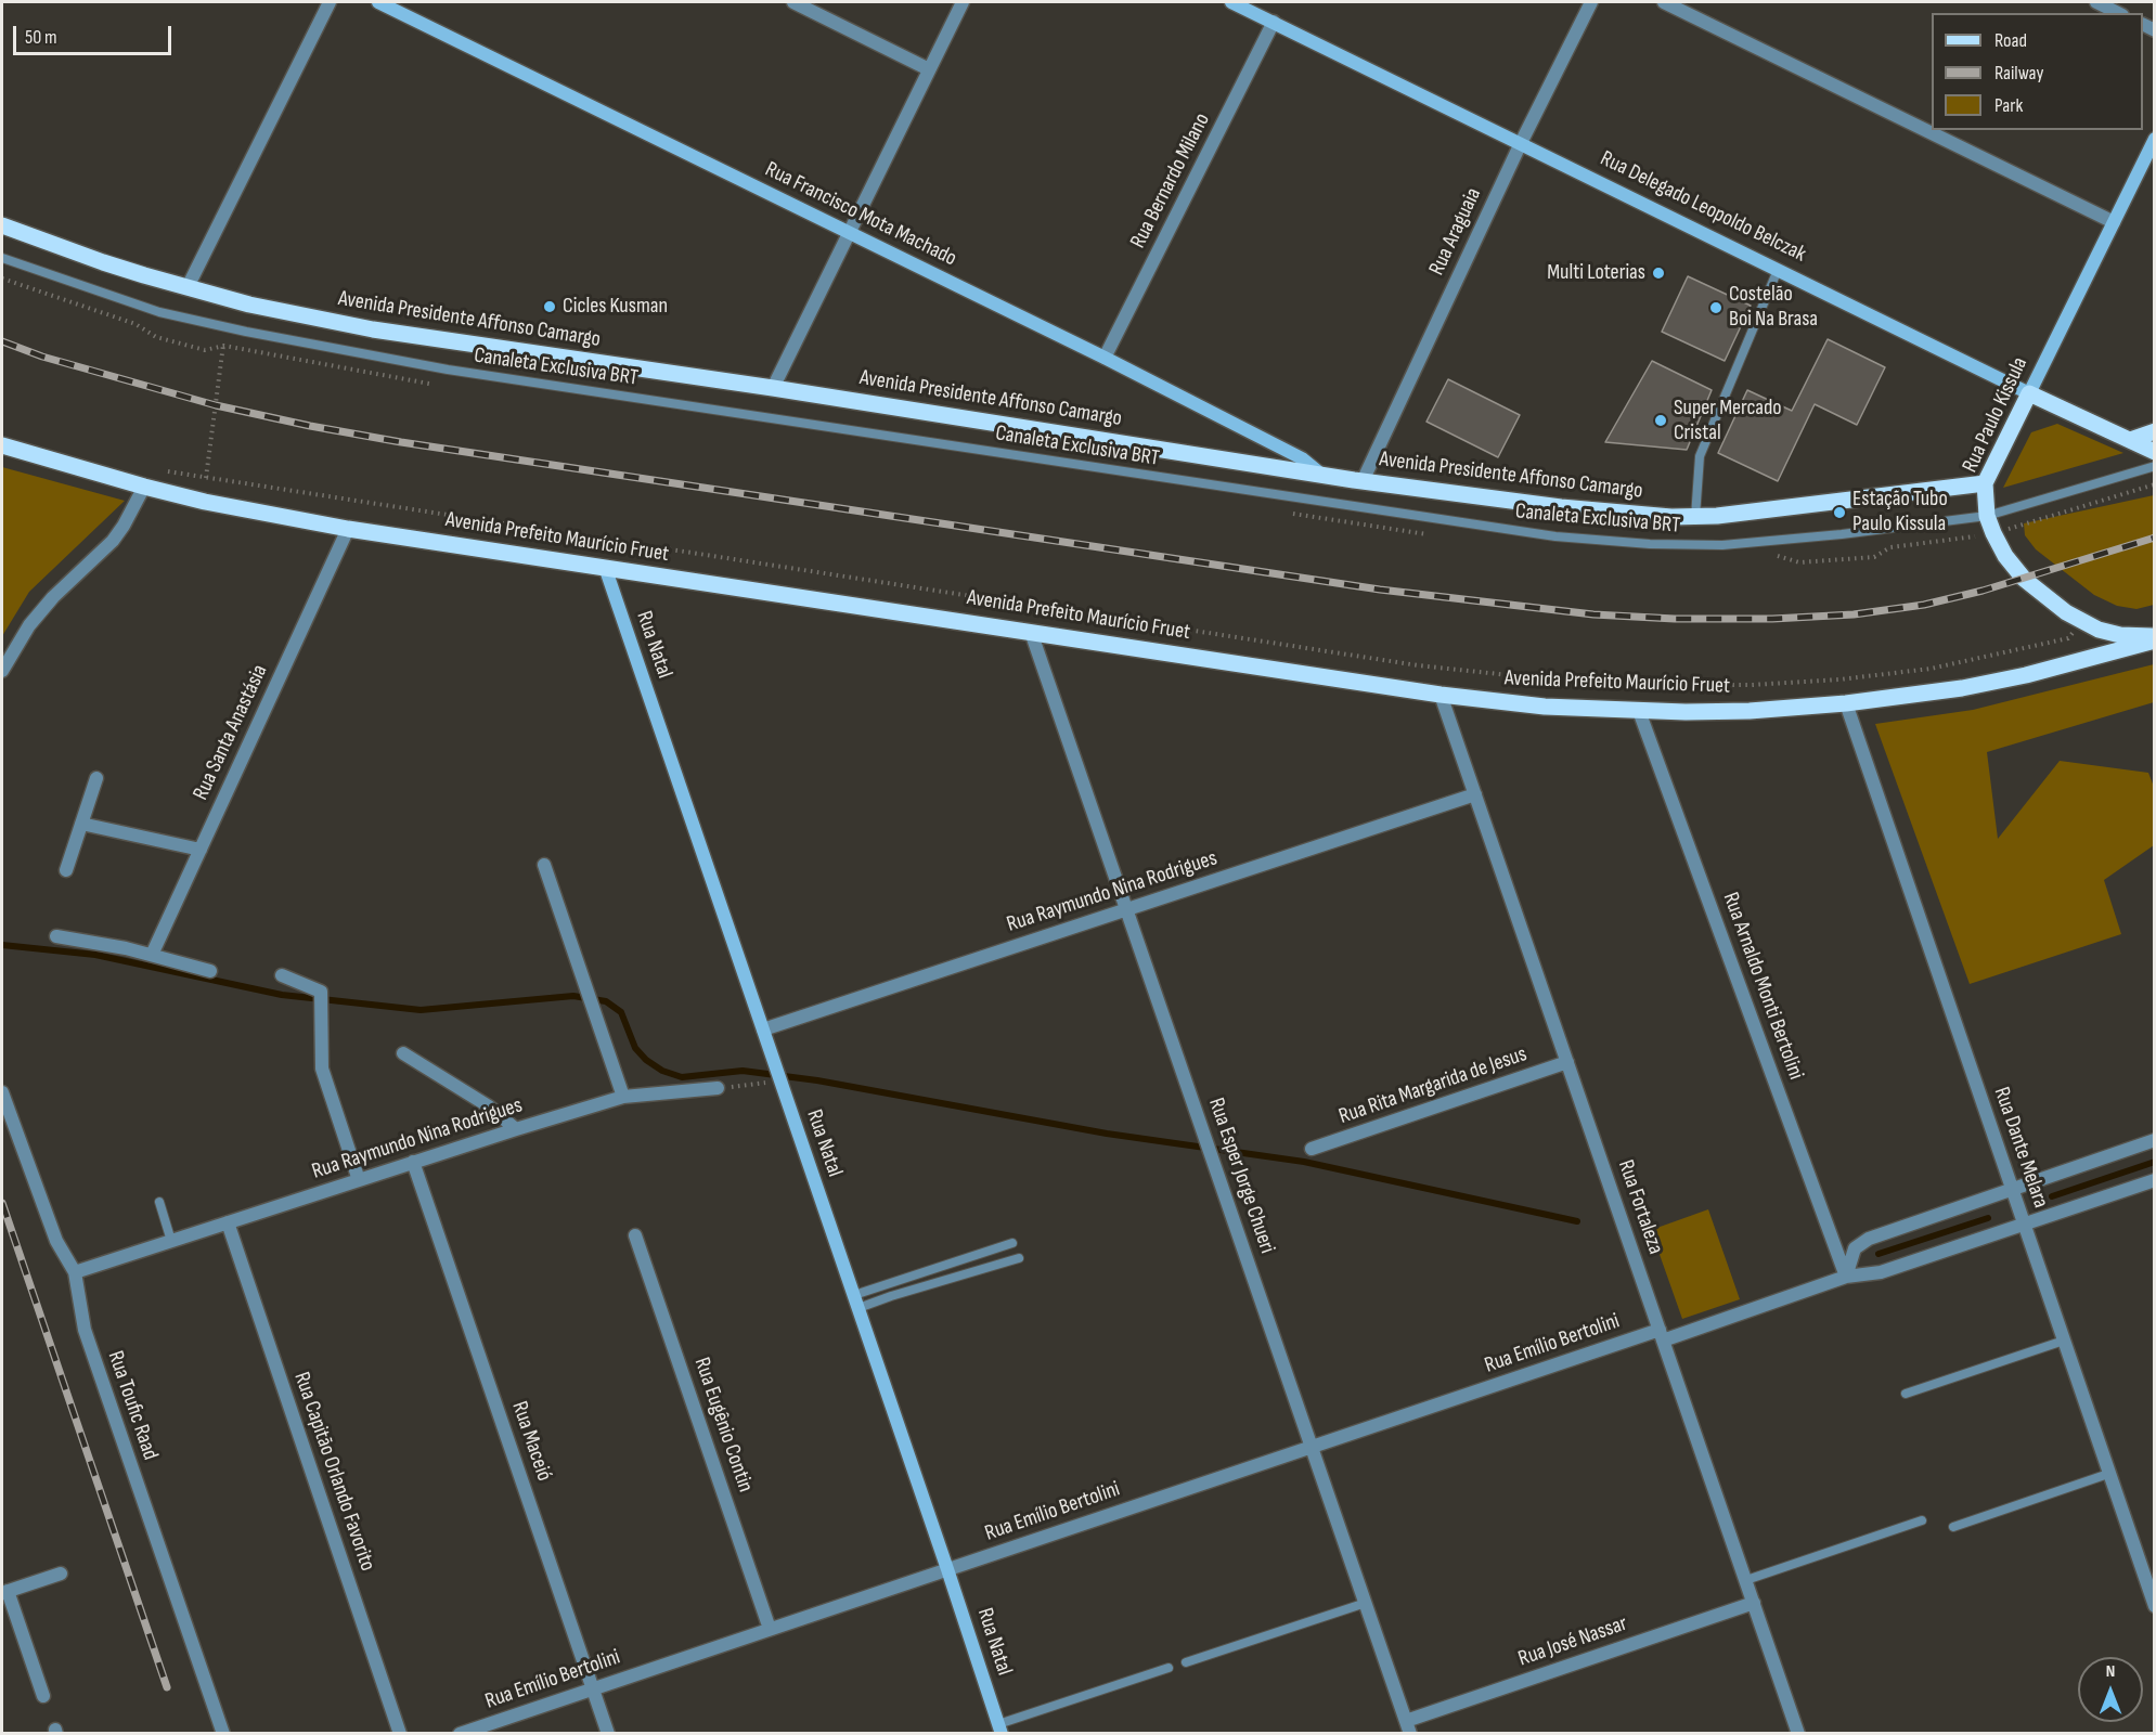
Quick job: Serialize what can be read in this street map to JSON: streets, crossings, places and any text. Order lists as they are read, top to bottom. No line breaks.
{"streets":{"main road":["Rua Delegado Leopoldo Belczak","Avenida Presidente Affonso Camargo","Rua Paulo Kissula","Avenida Prefeito Maurício Fruet"],"street":["Rua Bernardo Milano","Rua Francisco Mota Machado","Rua Araguaia","Rua Natal","Rua Santa Anastásia","Rua Raymundo Nina Rodrigues","Rua Arnaldo Monti Bertolini","Rua Rita Margarida de Jesus","Rua Dante Melara","Rua Esper Jorge Chueri","Rua Fortaleza","Rua Emílio Bertolini","Rua Toufic Raad","Rua Eugênio Contin","Rua Maceió","Rua Capitão Orlando Favorito","Rua José Nassar"],"lane":["Canaleta Exclusiva BRT"]},"crossings":[["Rua Bernardo Milano","Rua Delegado Leopoldo Belczak"],["Rua Bernardo Milano","Rua Francisco Mota Machado"],["Rua Delegado Leopoldo Belczak","Rua Araguaia"],["Rua Delegado Leopoldo Belczak","Rua Paulo Kissula"],["Rua Francisco Mota Machado","Avenida Presidente Affonso Camargo"],["Rua Araguaia","Avenida Presidente Affonso Camargo"],["Avenida Presidente Affonso Camargo","Rua Paulo Kissula"],["Canaleta Exclusiva BRT","Rua Paulo Kissula"],["Avenida Prefeito Maurício Fruet","Rua Natal"],["Avenida Prefeito Maurício Fruet","Rua Santa Anastásia"],["Avenida Prefeito Maurício Fruet","Rua Arnaldo Monti Bertolini"],["Avenida Prefeito Maurício Fruet","Rua Dante Melara"],["Avenida Prefeito Maurício Fruet","Rua Esper Jorge Chueri"],["Avenida Prefeito Maurício Fruet","Rua Fortaleza"],["Rua Natal","Rua Raymundo Nina Rodrigues"],["Rua Natal","Rua Emílio Bertolini"],["Rua Raymundo Nina Rodrigues","Rua Esper Jorge Chueri"],["Rua Raymundo Nina Rodrigues","Rua Fortaleza"],["Rua Raymundo Nina Rodrigues","Rua Toufic Raad"],["Rua Raymundo Nina Rodrigues","Rua Maceió"],["Rua Raymundo Nina Rodrigues","Rua Capitão Orlando Favorito"],["Rua Arnaldo Monti Bertolini","Rua Emílio Bertolini"],["Rua Rita Margarida de Jesus","Rua Fortaleza"],["Rua Dante Melara","Rua Emílio Bertolini"],["Rua Esper Jorge Chueri","Rua Emílio Bertolini"],["Rua Esper Jorge Chueri","Rua José Nassar"],["Rua Fortaleza","Rua Emílio Bertolini"],["Rua Fortaleza","Rua José Nassar"],["Rua Emílio Bertolini","Rua Eugênio Contin"],["Rua Emílio Bertolini","Rua Maceió"]],"places":["Multi Loterias","Cicles Kusman","Costelão Boi Na Brasa","Super Mercado Cristal","Estação Tubo Paulo Kissula"],"legend":["Road","Railway","Park"],"scale_bar":"50 m","north":"top"}
